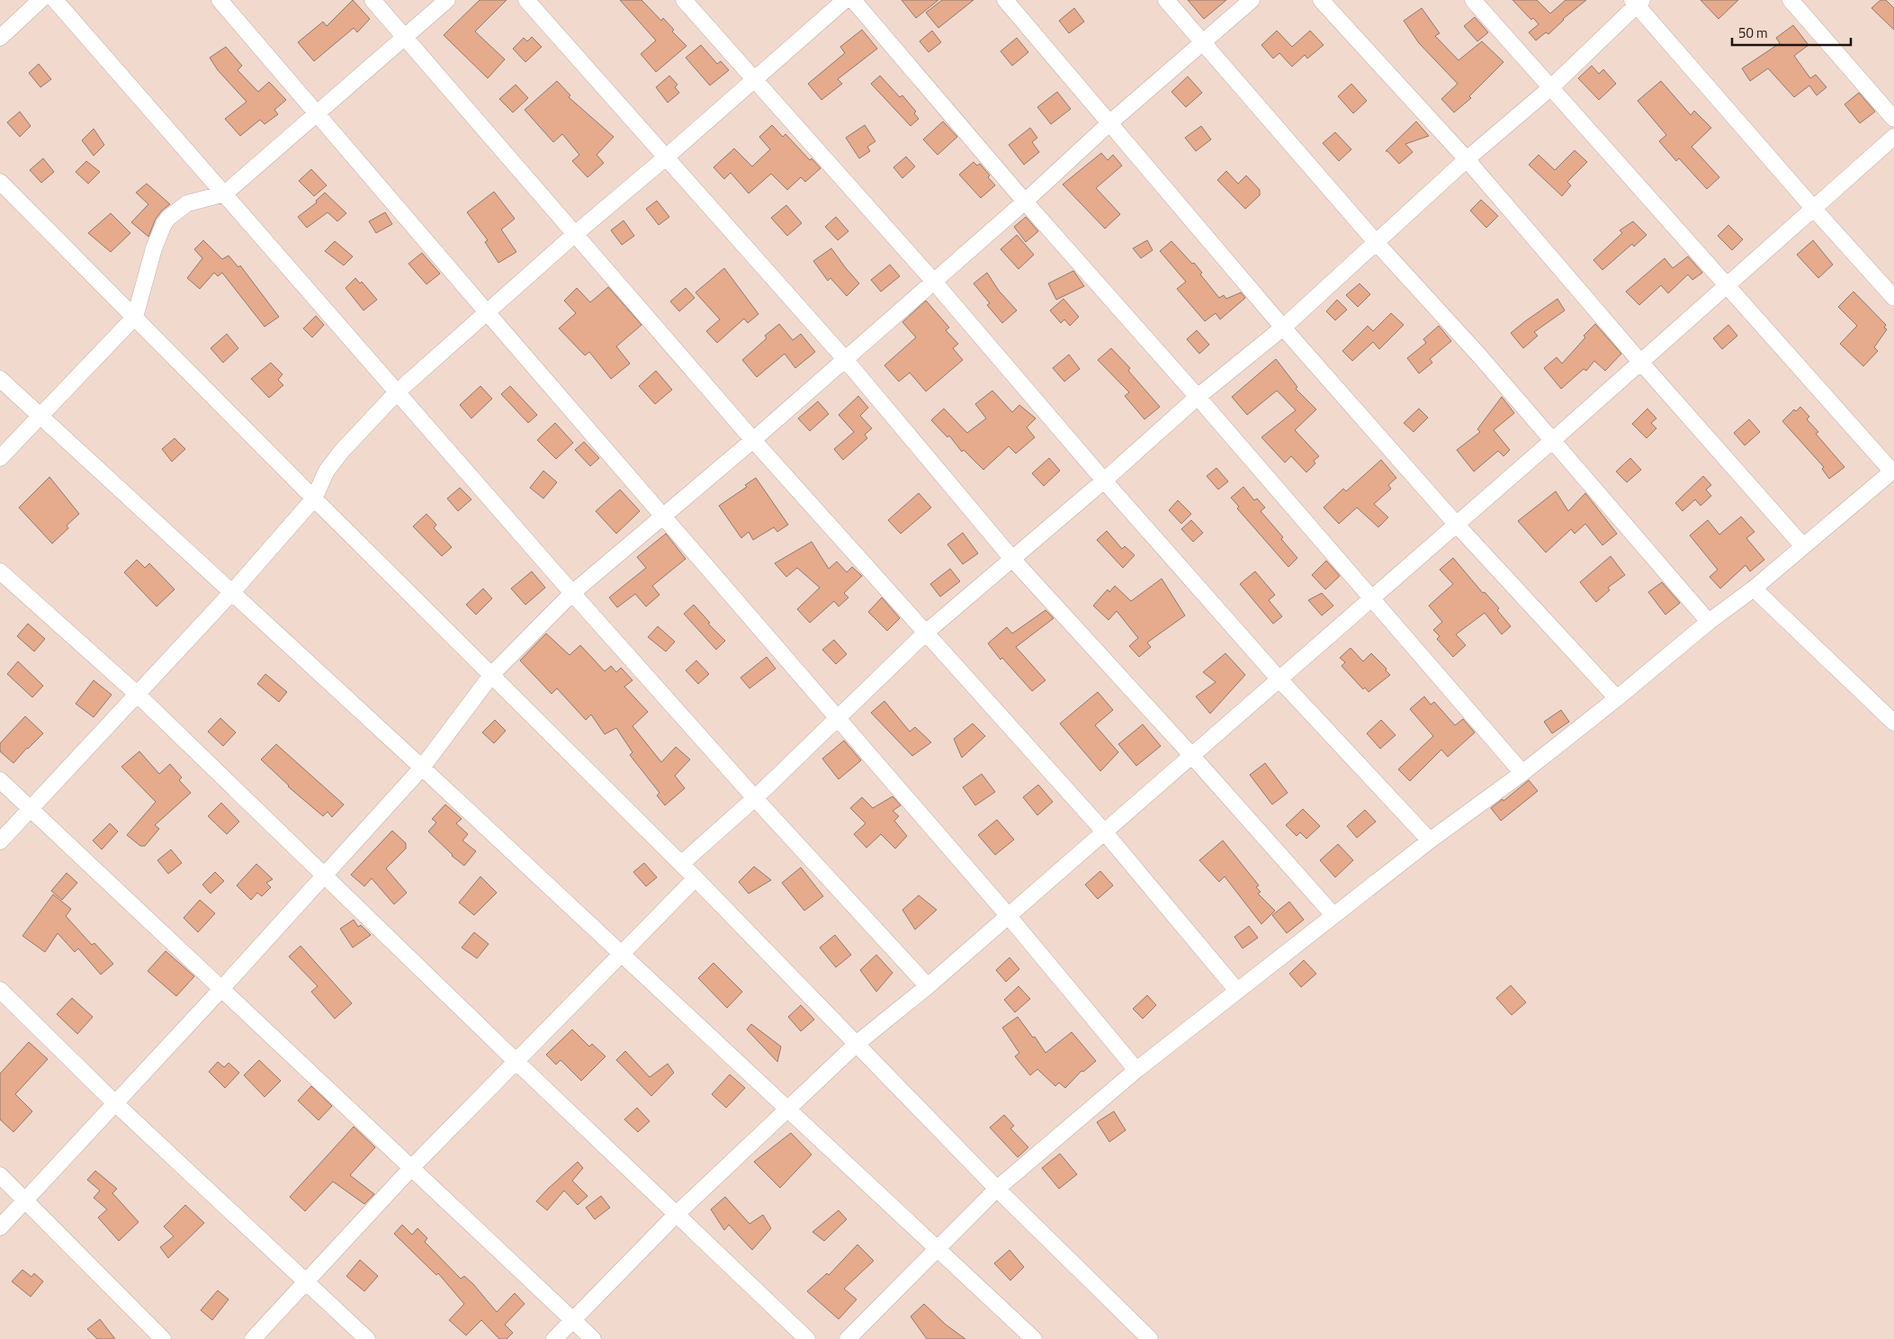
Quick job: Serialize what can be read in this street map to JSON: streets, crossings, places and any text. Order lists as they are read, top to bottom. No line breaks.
{"scale_bar":"50 m"}
